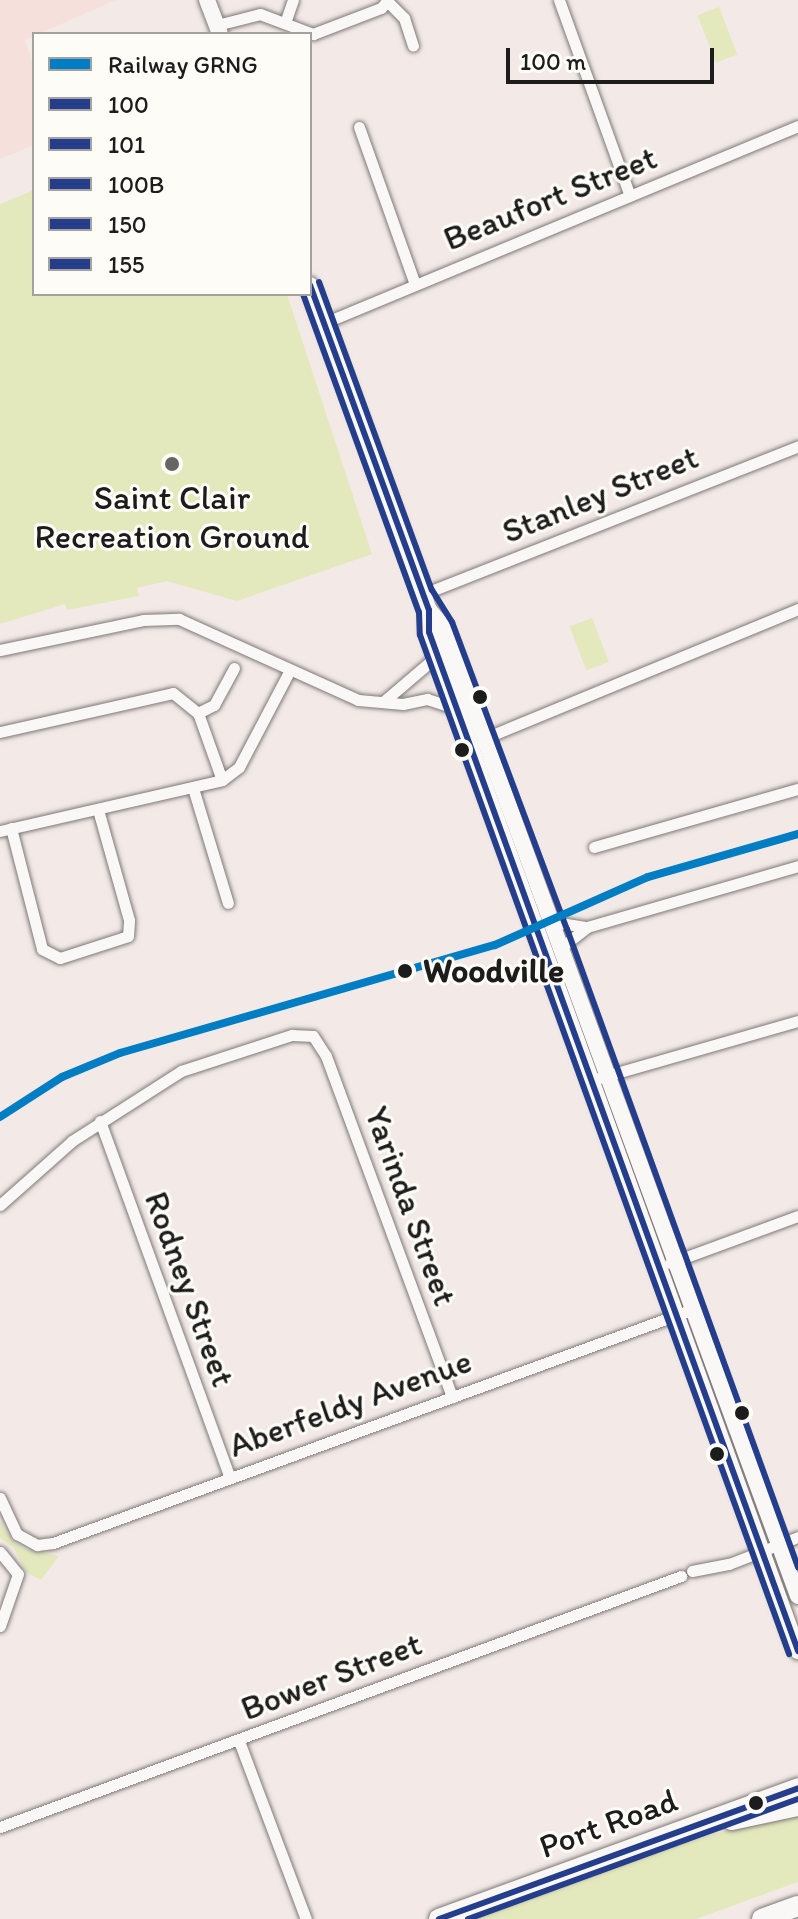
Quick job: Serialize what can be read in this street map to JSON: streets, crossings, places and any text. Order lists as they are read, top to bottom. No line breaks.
{"streets":{"highway":["Port Road"],"street":["Beaufort Street","Stanley Street","Yarinda Street","Rodney Street","Aberfeldy Avenue","Bower Street"]},"crossings":[["Yarinda Street","Rodney Street"],["Yarinda Street","Aberfeldy Avenue"],["Rodney Street","Aberfeldy Avenue"]],"places":["Saint Clair Recreation Ground","Woodville"],"lines":["transit line 100B","transit line 100","transit line 101","rail line GRNG","transit line 150","transit line 155"],"legend":["Railway GRNG","100","101","100B","150","155"],"scale_bar":"100 m"}
